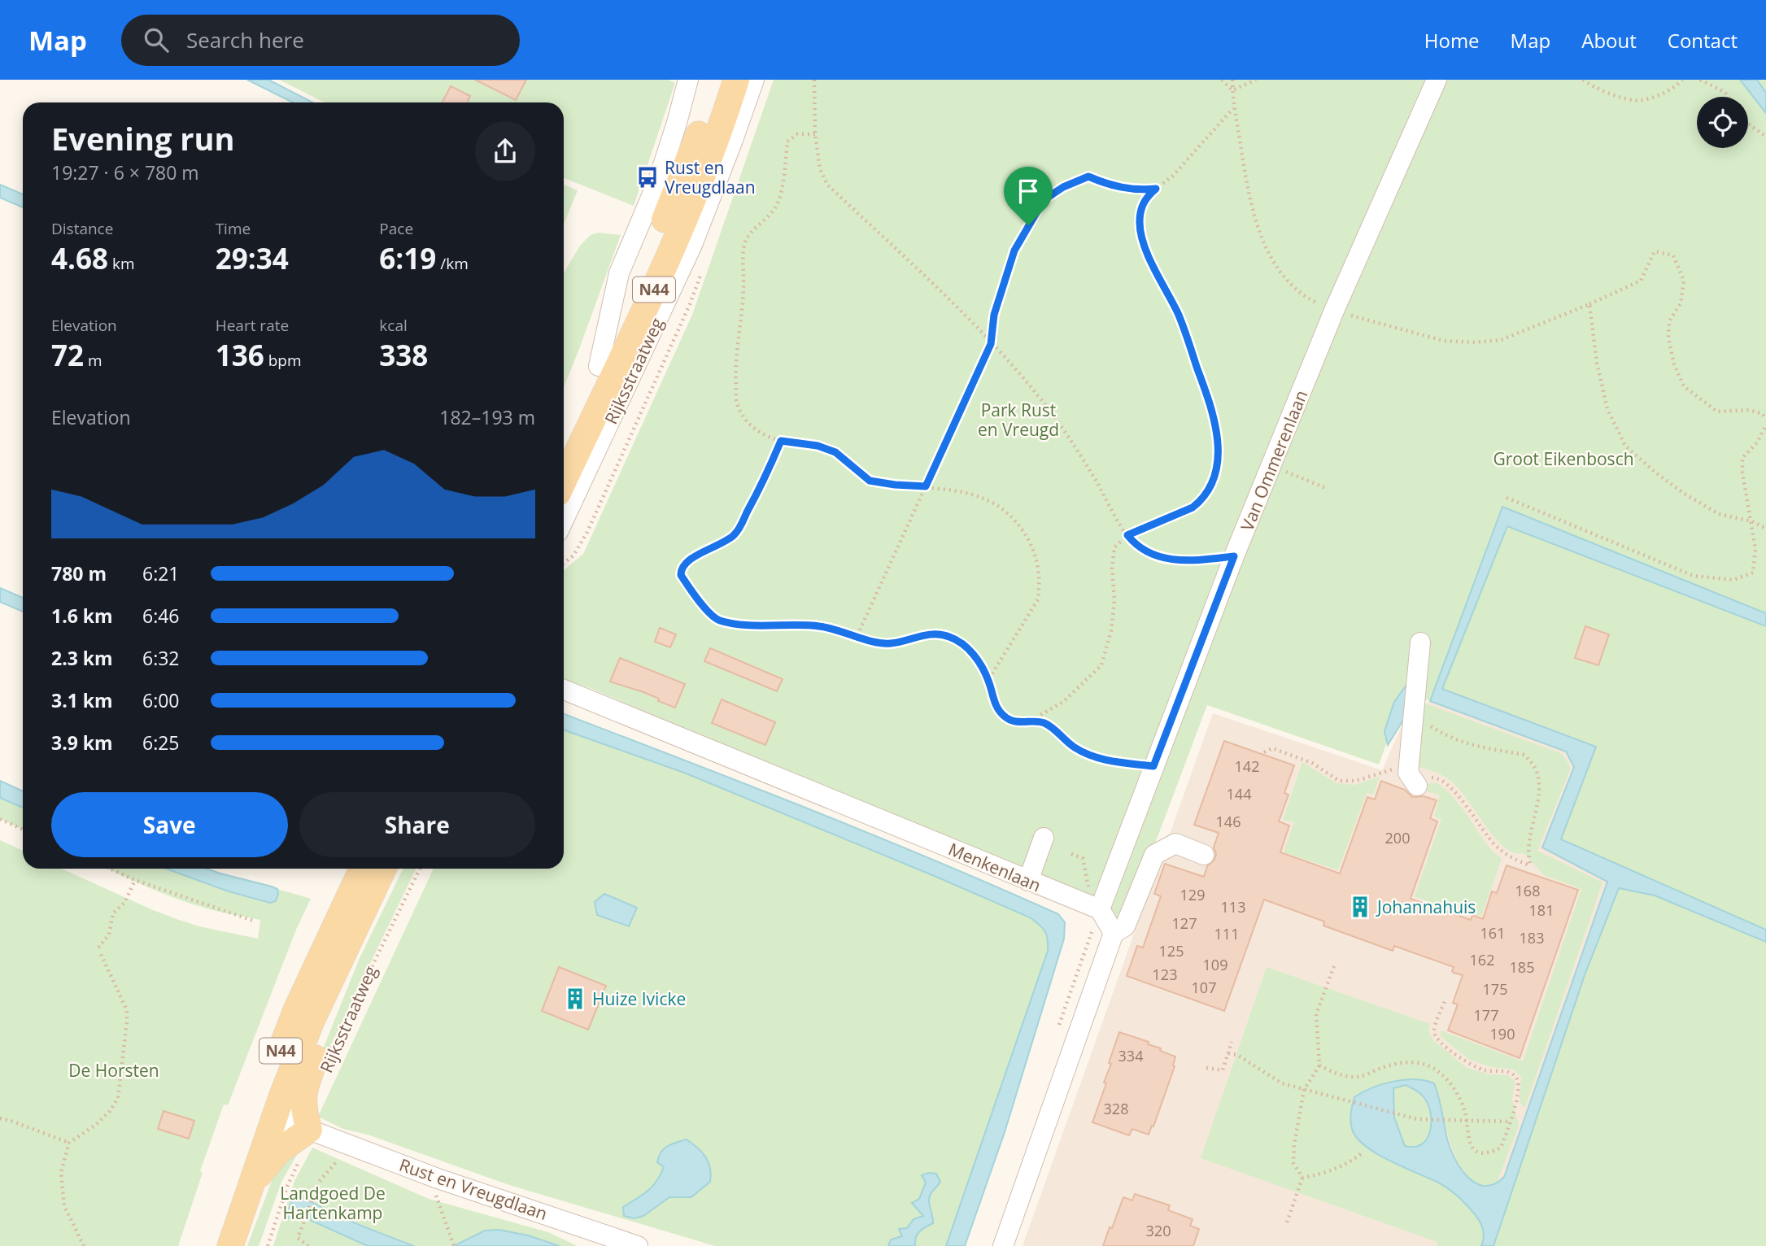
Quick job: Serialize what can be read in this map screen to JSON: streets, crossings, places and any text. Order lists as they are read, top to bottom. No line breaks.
{"streets":{"main road":["N44","Rijksstraatweg"],"street":["Van Ommerenlaan","Menkenlaan","Rust en Vreugdlaan"]},"crossings":[["N44","Rijksstraatweg"],["N44","Rust en Vreugdlaan"],["Van Ommerenlaan","Menkenlaan"]],"parks":["Park Rust en Vreugd","Groot Eikenbosch","De Horsten","Landgoed De Hartenkamp"],"places":{"bus stop":["Rust en Vreugdlaan"],"building":["Johannahuis","Huize Ivicke"]},"house_numbers":["142","144","146","200","168","129","113","181","127","161","111","183","125","162","109","185","123","107","175","177","190","334","328","320"],"page":{"header":"Map","search":"Search here","nav":["Home","Map","About","Contact"],"heading":["Evening run","19:27 · 6 × 780 m"],"stats":[["Distance","4.68 km"],["Time","29:34"],["Pace","6:19 /km"],["Elevation","72 m"],["Heart rate","136 bpm"],["kcal","338"]],"chart":["Elevation","182–193 m"],"list":[{"name":"780 m","note":"6:21"},{"name":"1.6 km","note":"6:46"},{"name":"2.3 km","note":"6:32"},{"name":"3.1 km","note":"6:00"},{"name":"3.9 km","note":"6:25"}],"buttons":["Save","Share"]}}
